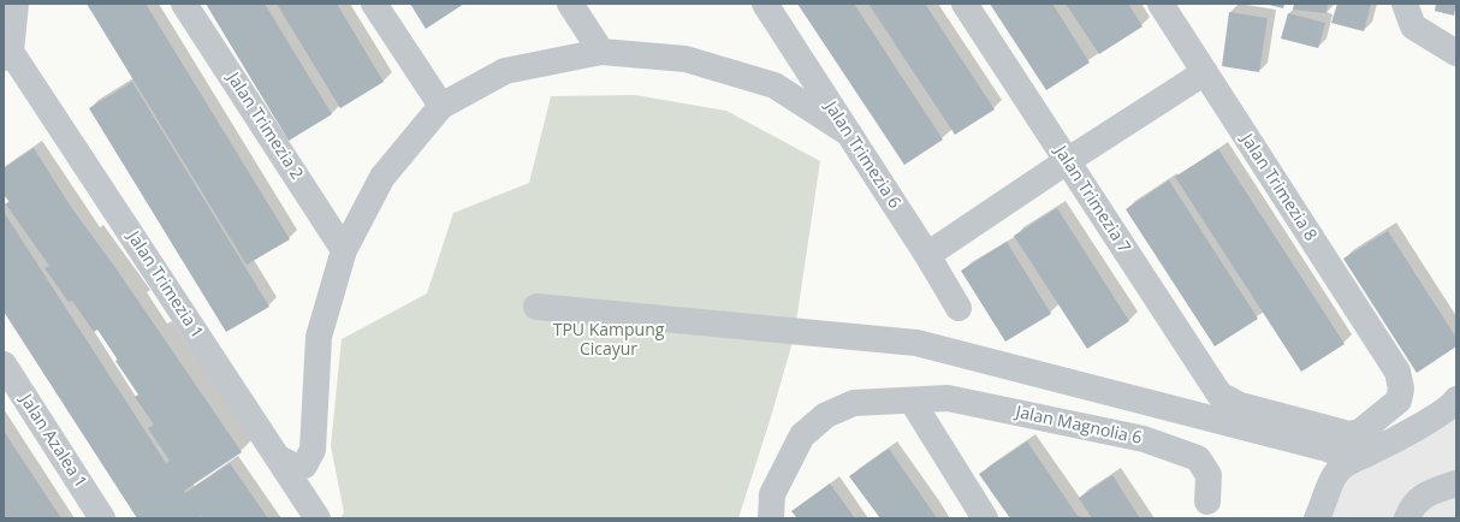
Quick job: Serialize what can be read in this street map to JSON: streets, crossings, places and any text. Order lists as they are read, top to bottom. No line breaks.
{"streets":{"street":["Jalan Trimezia 2","Jalan Trimezia 6","Jalan Trimezia 8","Jalan Trimezia 7","Jalan Trimezia 1","Jalan Magnolia 6","Jalan Azalea 1"]},"crossings":[["Jalan Trimezia 8","Jalan Trimezia 7"]],"parks":["TPU Kampung Cicayur"]}
